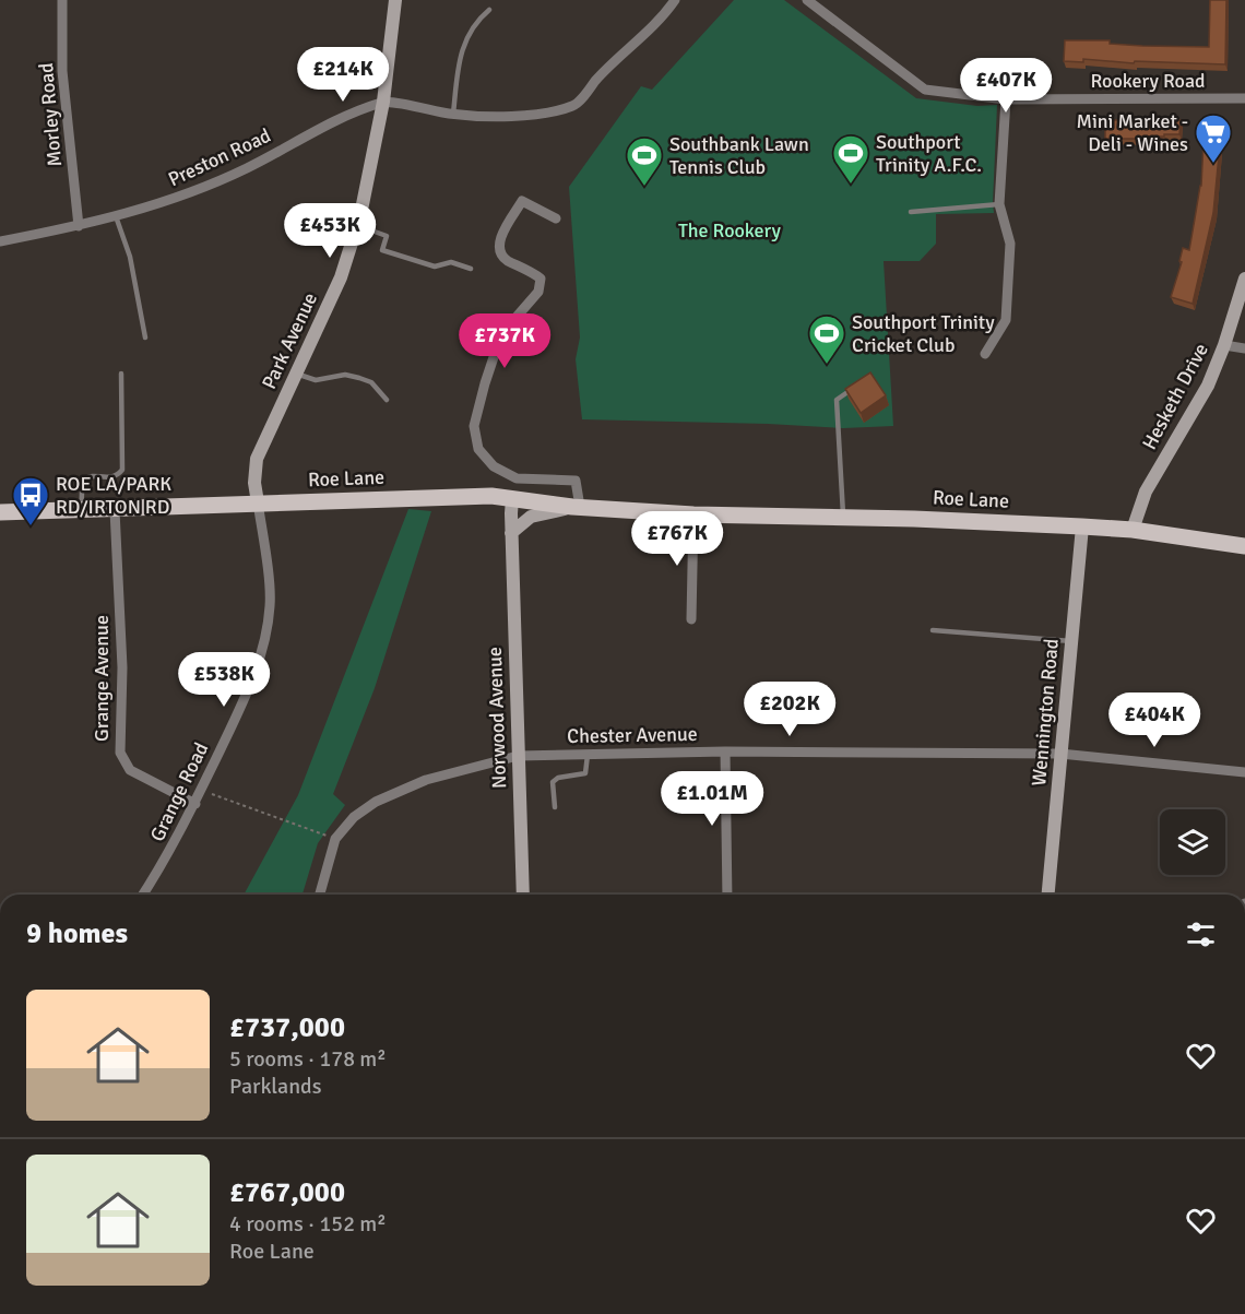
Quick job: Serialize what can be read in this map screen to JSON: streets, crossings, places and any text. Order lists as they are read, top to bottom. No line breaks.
{"streets":{"main road":["Roe Lane"],"street":["Rookery Road","Morley Road","Preston Road","Park Avenue","Hesketh Drive","Grange Avenue","Wennington Road","Norwood Avenue","Chester Avenue","Grange Road"]},"crossings":[["Morley Road","Preston Road"],["Preston Road","Park Avenue"],["Park Avenue","Roe Lane"],["Park Avenue","Grange Road"],["Hesketh Drive","Roe Lane"],["Roe Lane","Grange Avenue"],["Roe Lane","Wennington Road"],["Roe Lane","Norwood Avenue"],["Roe Lane","Grange Road"],["Grange Avenue","Grange Road"],["Wennington Road","Chester Avenue"],["Norwood Avenue","Chester Avenue"]],"parks":["The Rookery"],"places":{"supermarket":["Mini Market - Deli - Wines"],"sports":["Southport Trinity A.F.C.","Southbank Lawn Tennis Club","Southport Trinity Cricket Club"],"bus stop":["ROE LA/PARK RD/IRTON RD"]},"page":{"price":["£214K","£407K","£453K","£737K","£767K","£538K","£202K","£404K","£1.01M"],"heading":"9 homes","list":[{"name":"£737,000","note":"5 rooms · 178 m² · Parklands"},{"name":"£767,000","note":"4 rooms · 152 m² · Roe Lane"}]}}
